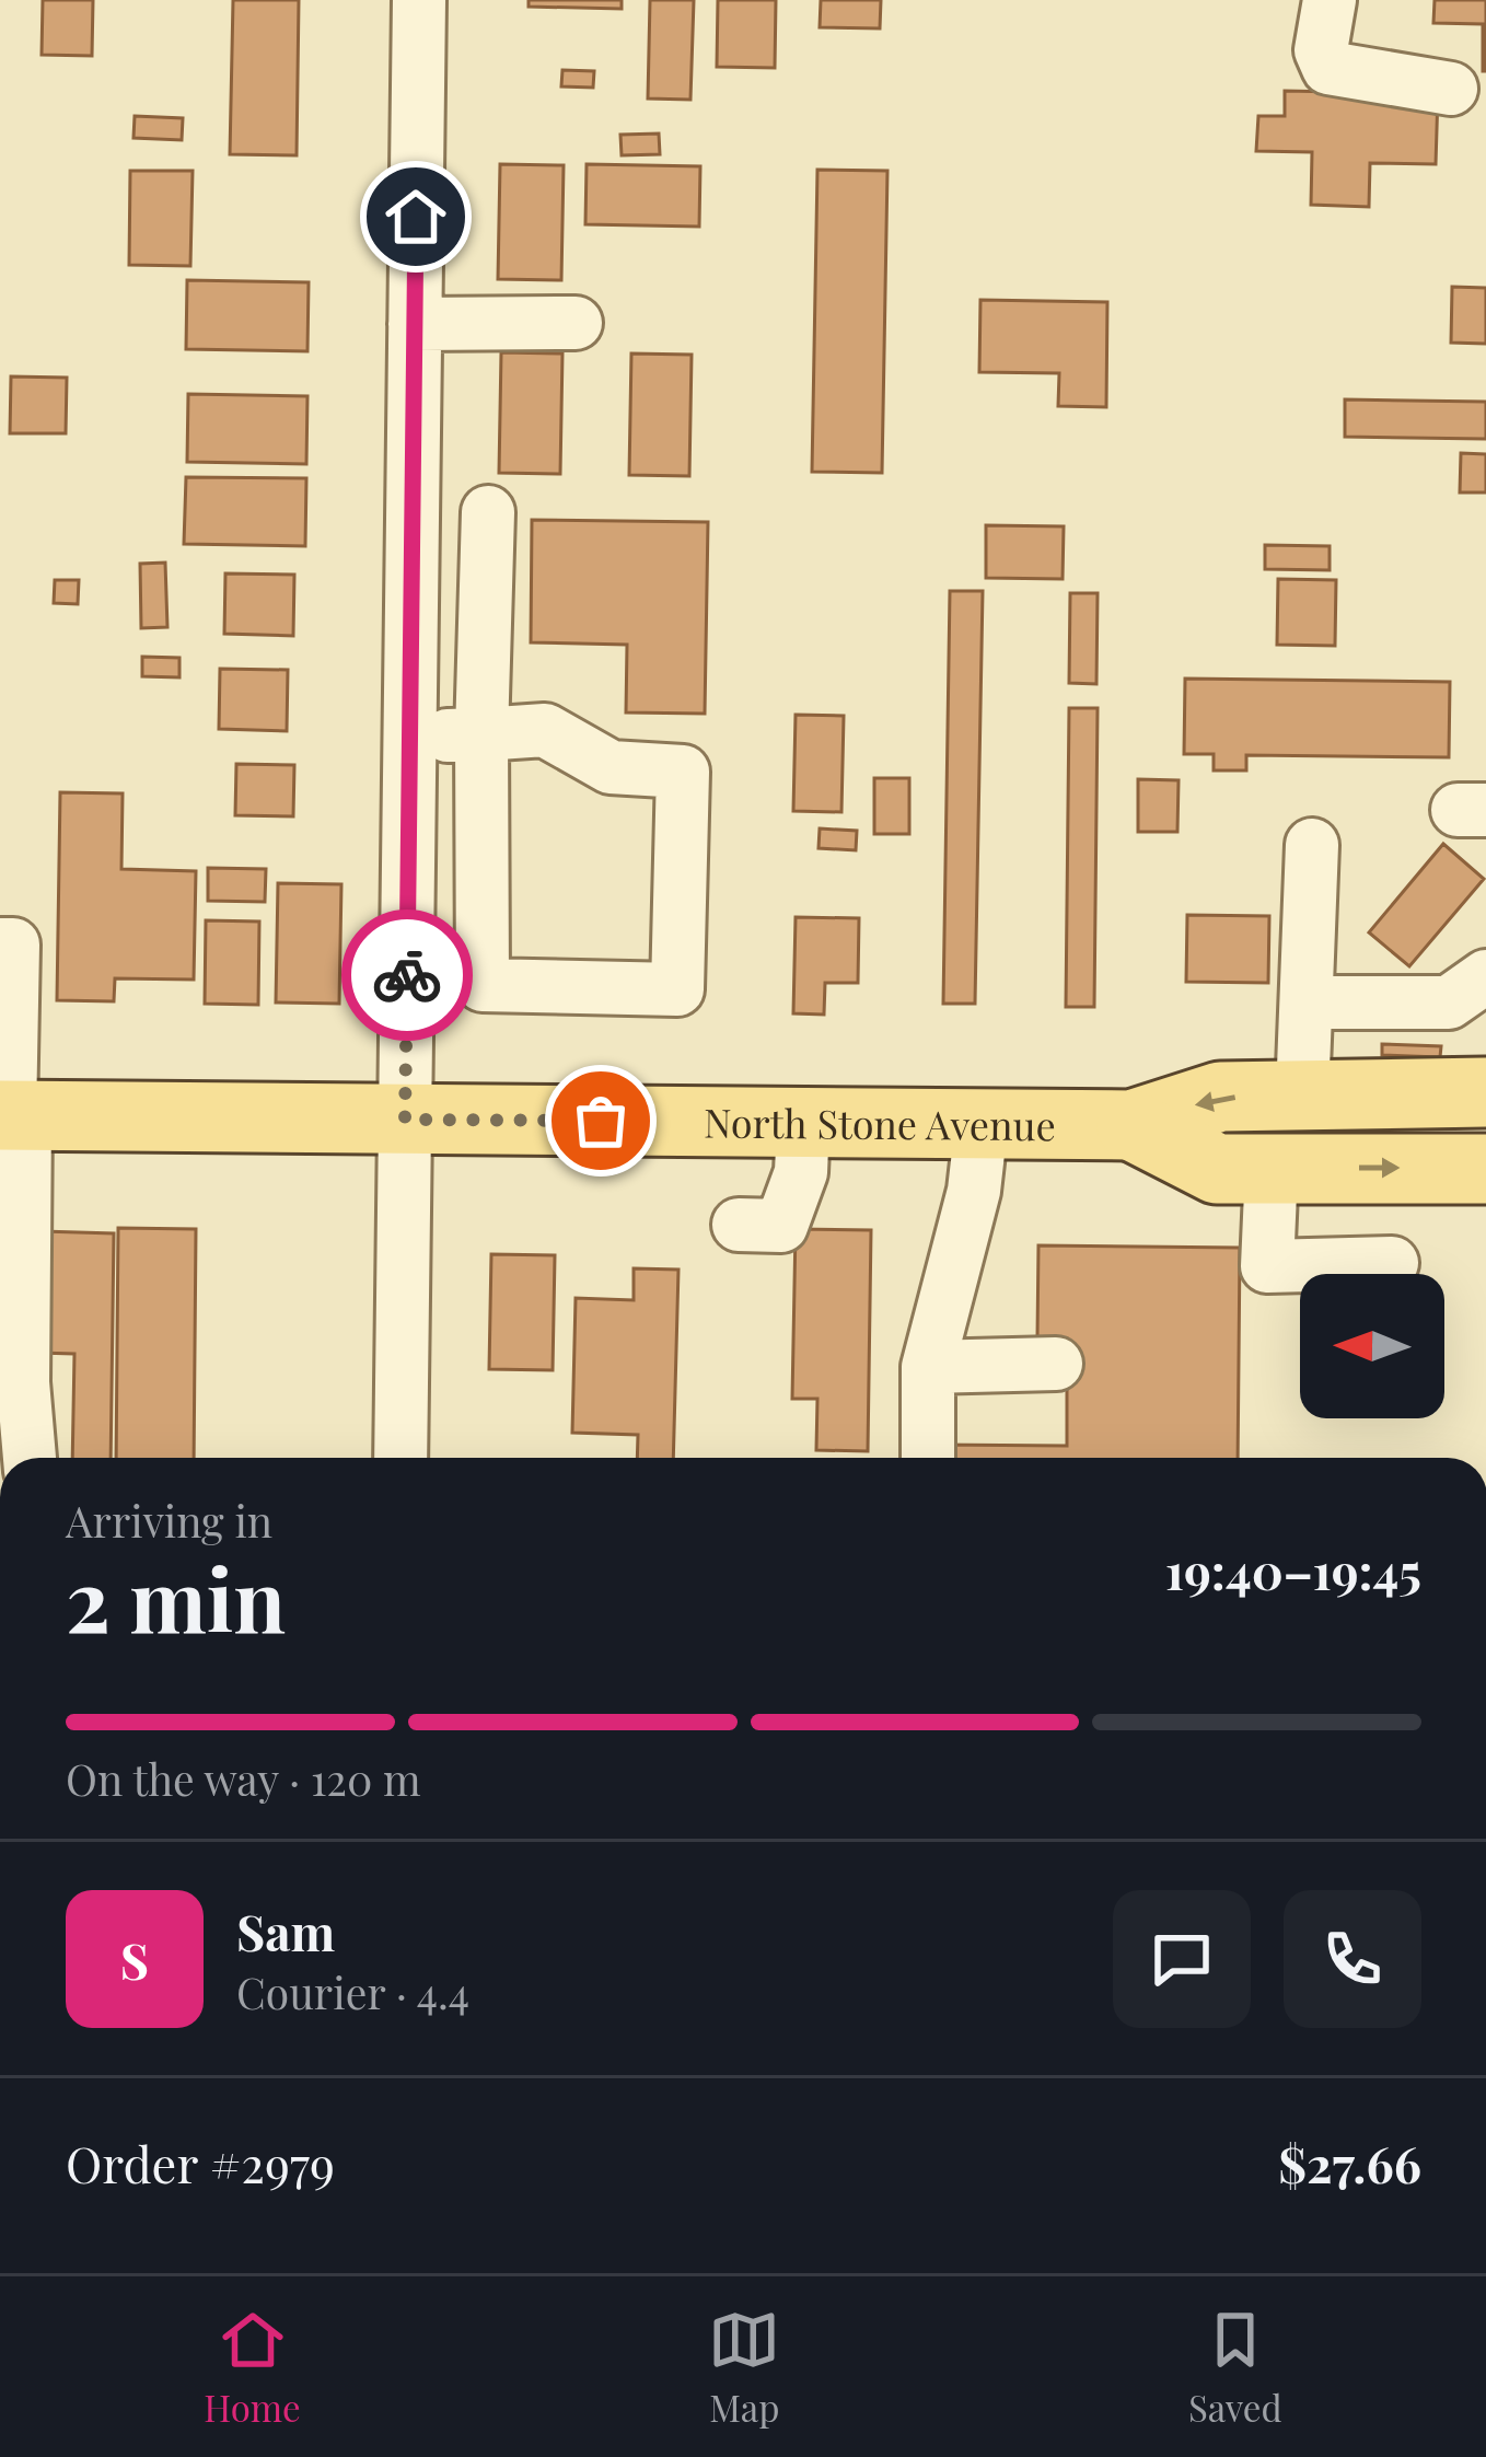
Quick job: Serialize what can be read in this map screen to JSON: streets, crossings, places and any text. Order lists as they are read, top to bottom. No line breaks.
{"streets":{"main road":["North Stone Avenue"]},"north":"left","page":{"heading":["2 min","Arriving in","19:40–19:45"],"panel":["Sam","Courier · 4.4","Order #2979","$27.66"],"bar":"On the way · 120 m","round":"S","tabs":["Home","Map","Saved"]}}
